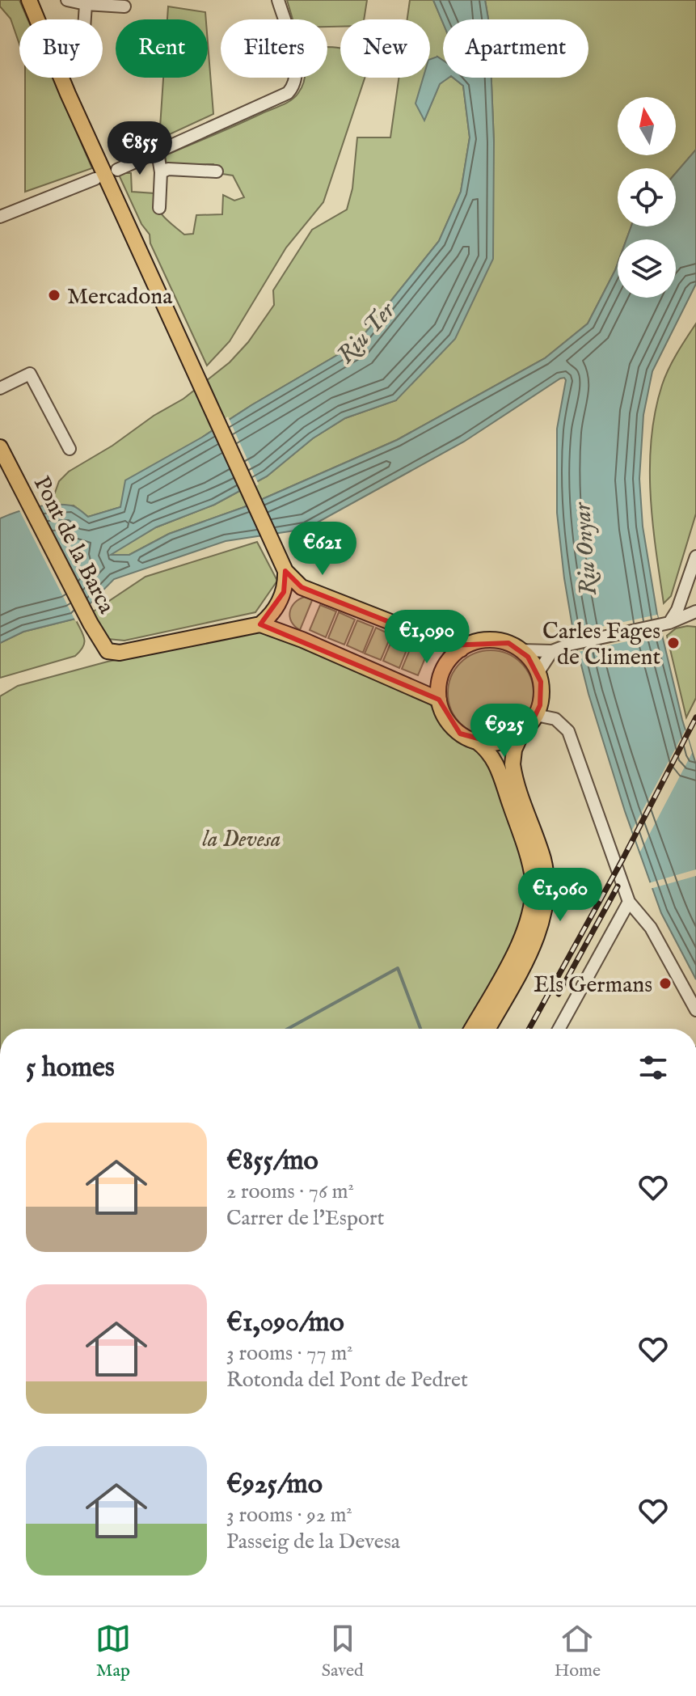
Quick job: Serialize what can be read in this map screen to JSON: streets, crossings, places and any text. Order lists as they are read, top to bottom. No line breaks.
{"streets":{"main road":["Pont de la Barca"]},"water":["Riu Ter","Riu Onyar"],"parks":["la Devesa"],"places":["Mercadona","Carles Fages de Climent","Els Germans"],"north":"top","page":{"chip":["Buy","Rent","Filters","New","Apartment"],"price":["€855","€621","€1,090","€925","€1,060"],"heading":"5 homes","list":[{"name":"€855/mo","note":"2 rooms · 76 m² · Carrer de l'Esport"},{"name":"€1,090/mo","note":"3 rooms · 77 m² · Rotonda del Pont de Pedret"},{"name":"€925/mo","note":"3 rooms · 92 m² · Passeig de la Devesa"}],"tabs":["Map","Saved","Home"]}}
